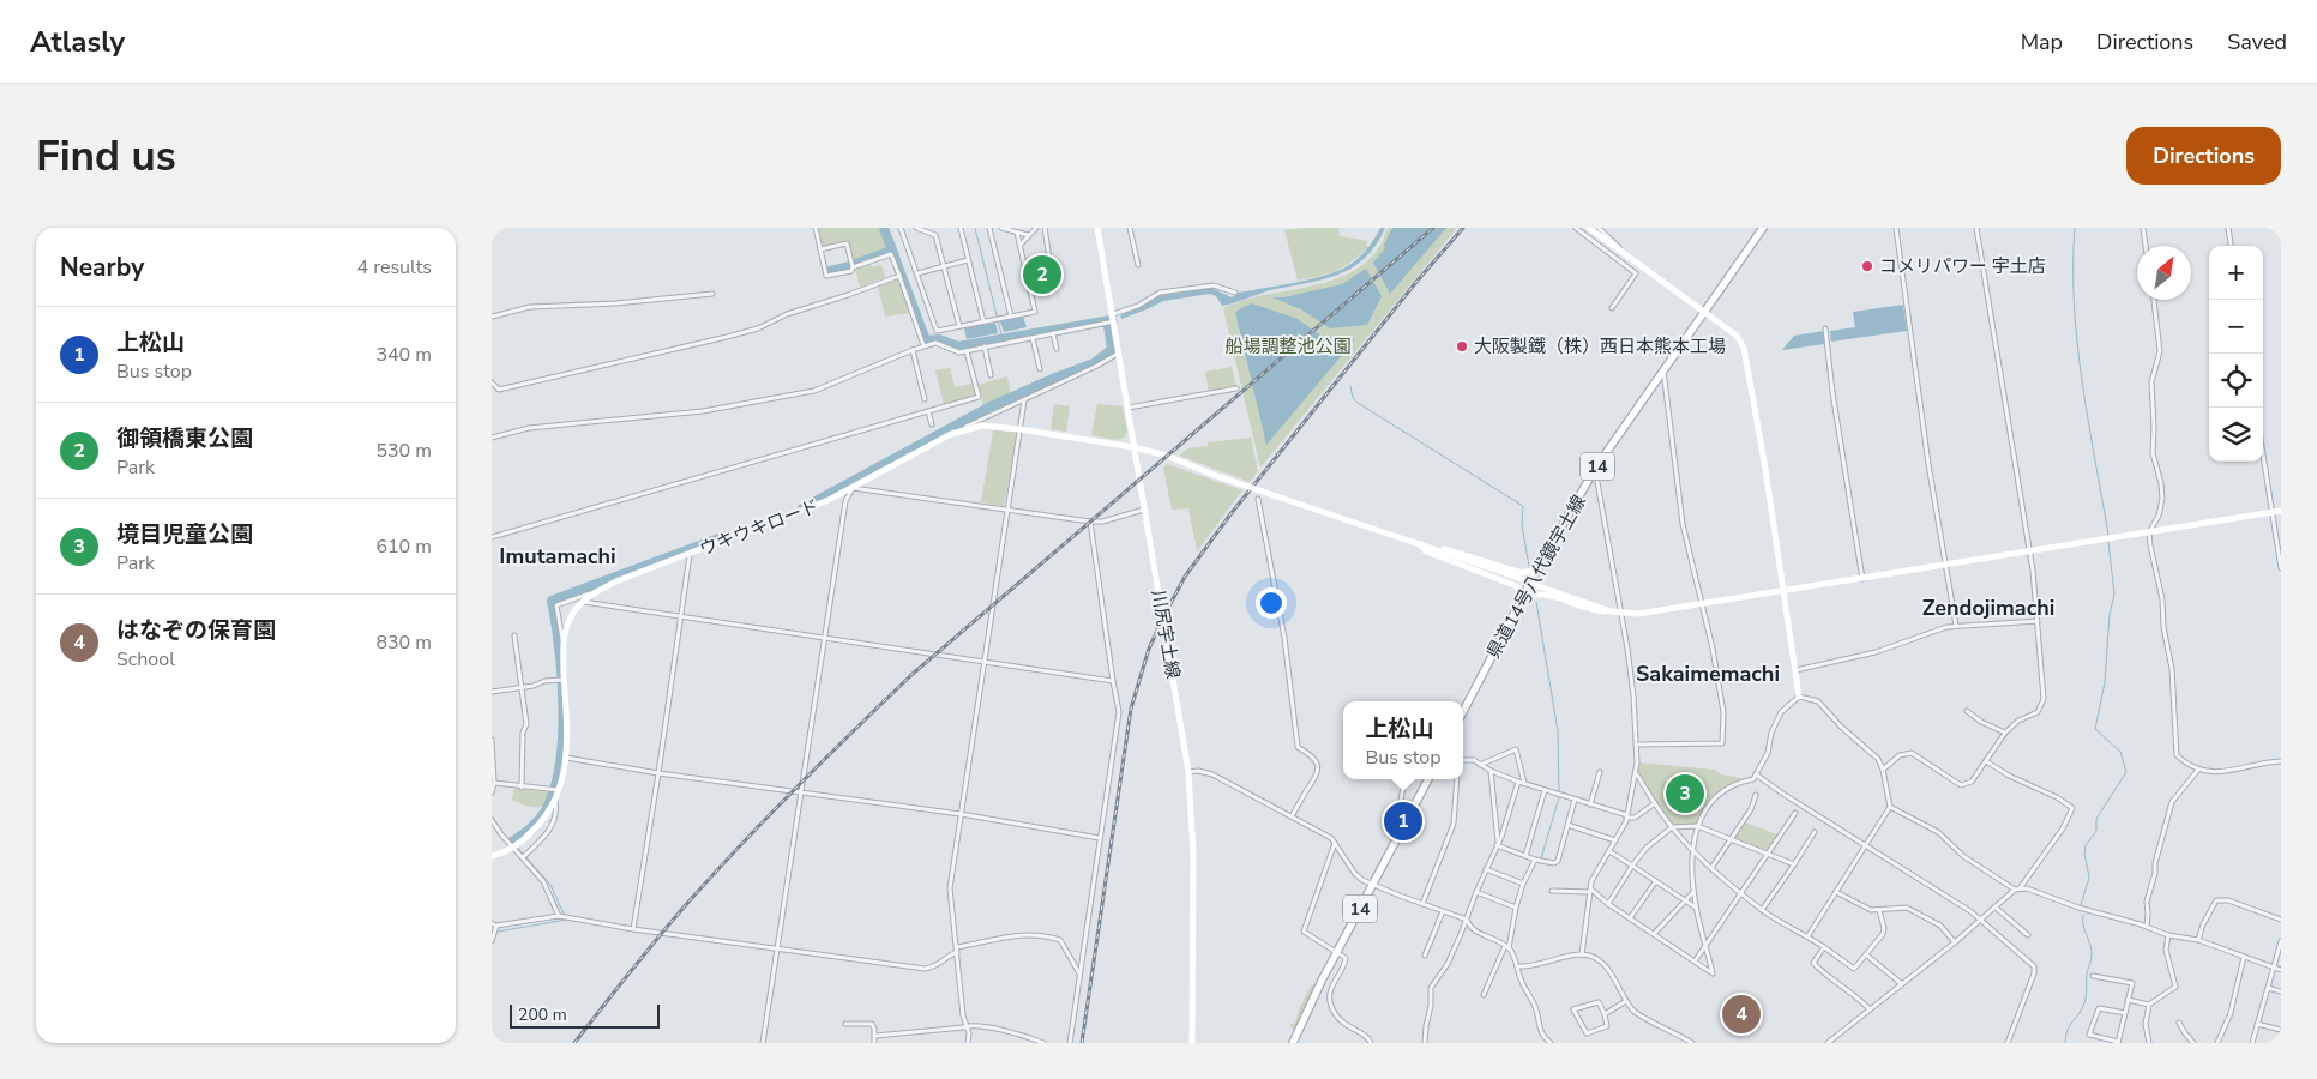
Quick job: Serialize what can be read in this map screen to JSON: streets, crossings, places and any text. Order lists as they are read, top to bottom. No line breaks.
{"streets":{"main road":["14","県道14号八代鏡宇土線"],"street":["ウキウキロード","川尻宇土線"]},"crossings":[["ウキウキロード","川尻宇土線"]],"districts":["Imutamachi","Zendojimachi","Sakaimemachi"],"parks":["船場調整池公園"],"places":["コメリパワー 宇土店","大阪製鐵（株）西日本熊本工場"],"scale_bar":"200 m","north":"top right","page":{"header":"Atlasly","nav":["Map","Directions","Saved"],"buttons":"Directions","title":"Find us","heading":["Nearby","4 results"],"map_buttons":["+","−"],"pins":["2","3","1","4"],"list":[{"mark":"1","name":"上松山","note":"Bus stop","value":"340 m"},{"mark":"2","name":"御領橋東公園","note":"Park","value":"530 m"},{"mark":"3","name":"境目児童公園","note":"Park","value":"610 m"},{"mark":"4","name":"はなぞの保育園","note":"School","value":"830 m"}],"popup":["上松山","Bus stop"],"scale":"200 m"}}
